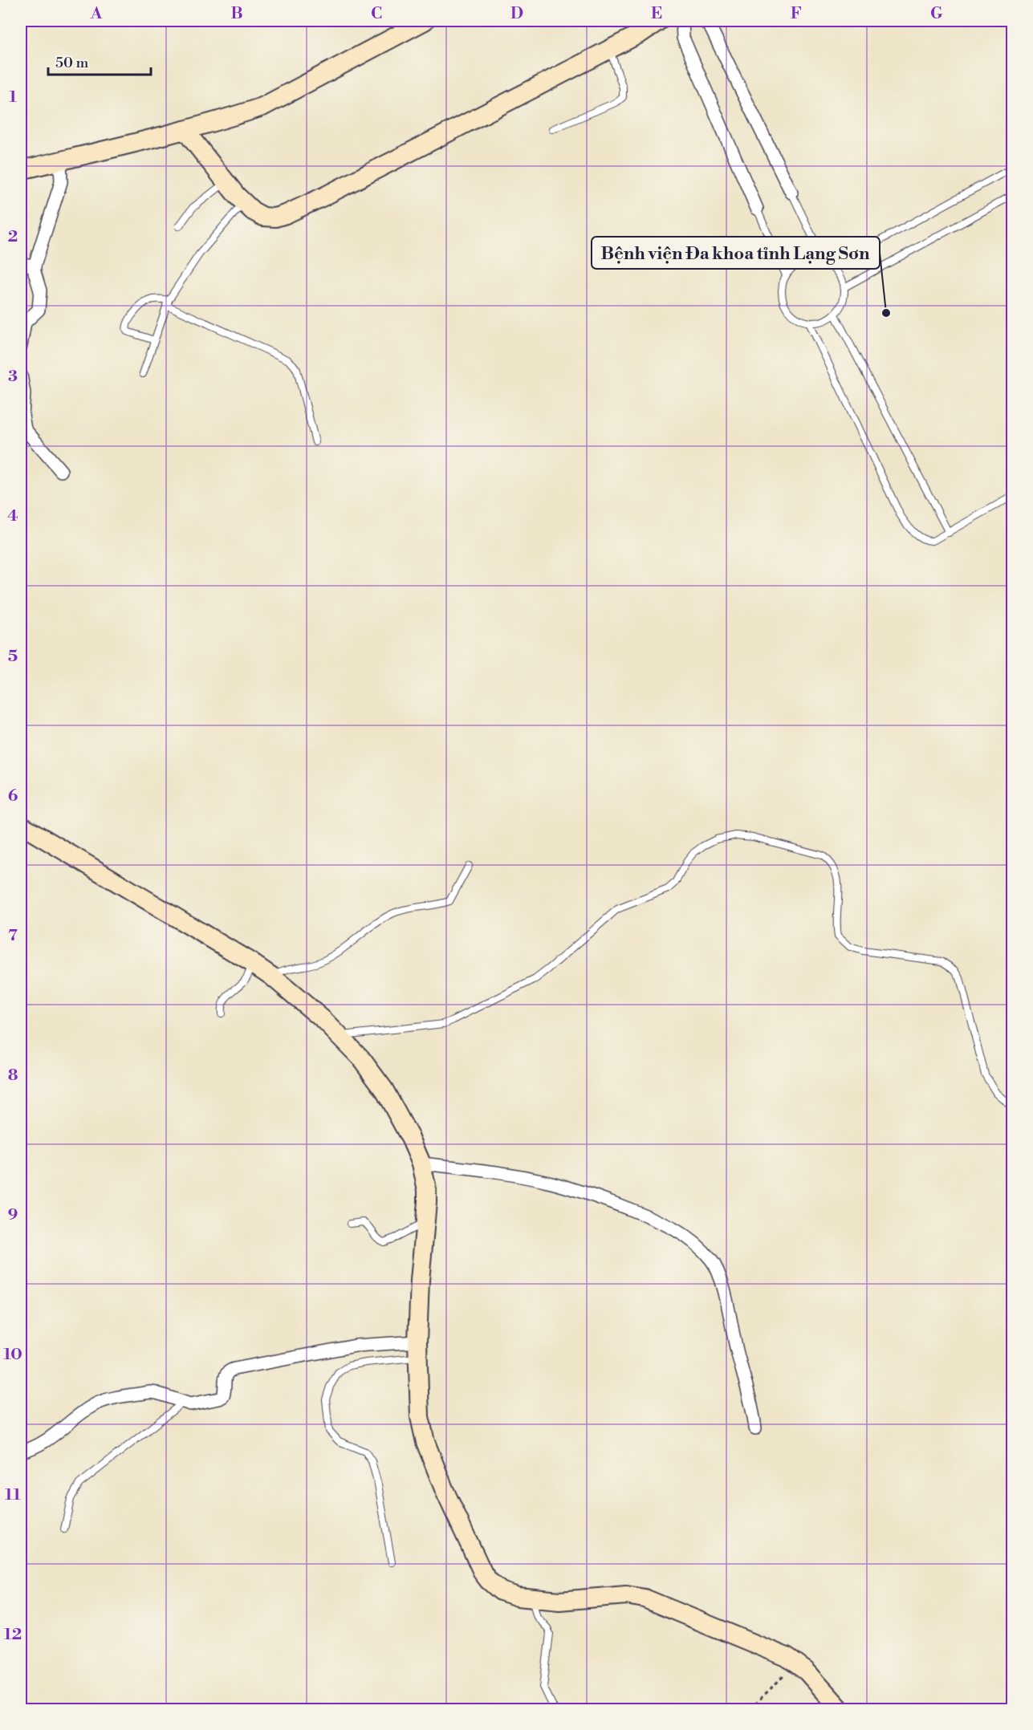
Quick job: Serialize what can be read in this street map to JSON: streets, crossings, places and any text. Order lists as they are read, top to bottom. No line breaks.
{"places":["Bệnh viện Đa khoa tỉnh Lạng Sơn"],"scale_bar":"50 m","grid":{"columns":["A","B","C","D","E","F","G"],"rows":["1","2","3","4","5","6","7","8","9","10","11","12"]}}
